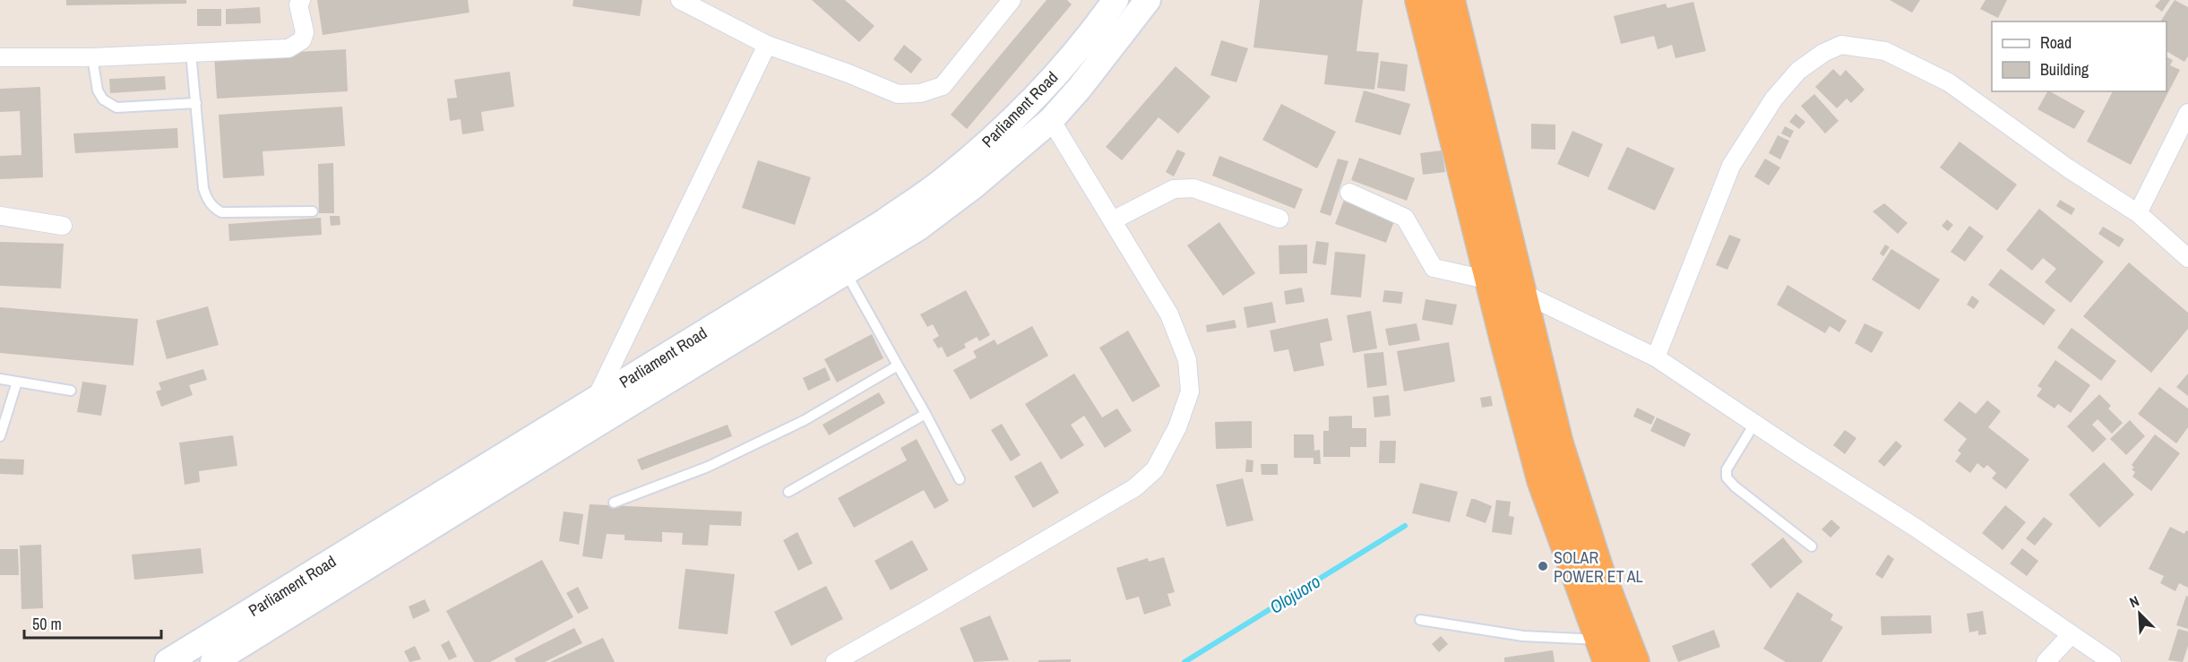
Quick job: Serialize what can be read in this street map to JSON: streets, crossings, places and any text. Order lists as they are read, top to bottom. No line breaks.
{"streets":{"main road":["Parliament Road"]},"water":["Olojuoro"],"places":["SOLAR POWER ET AL"],"legend":["Road","Building"],"scale_bar":"50 m","north":"top left"}
